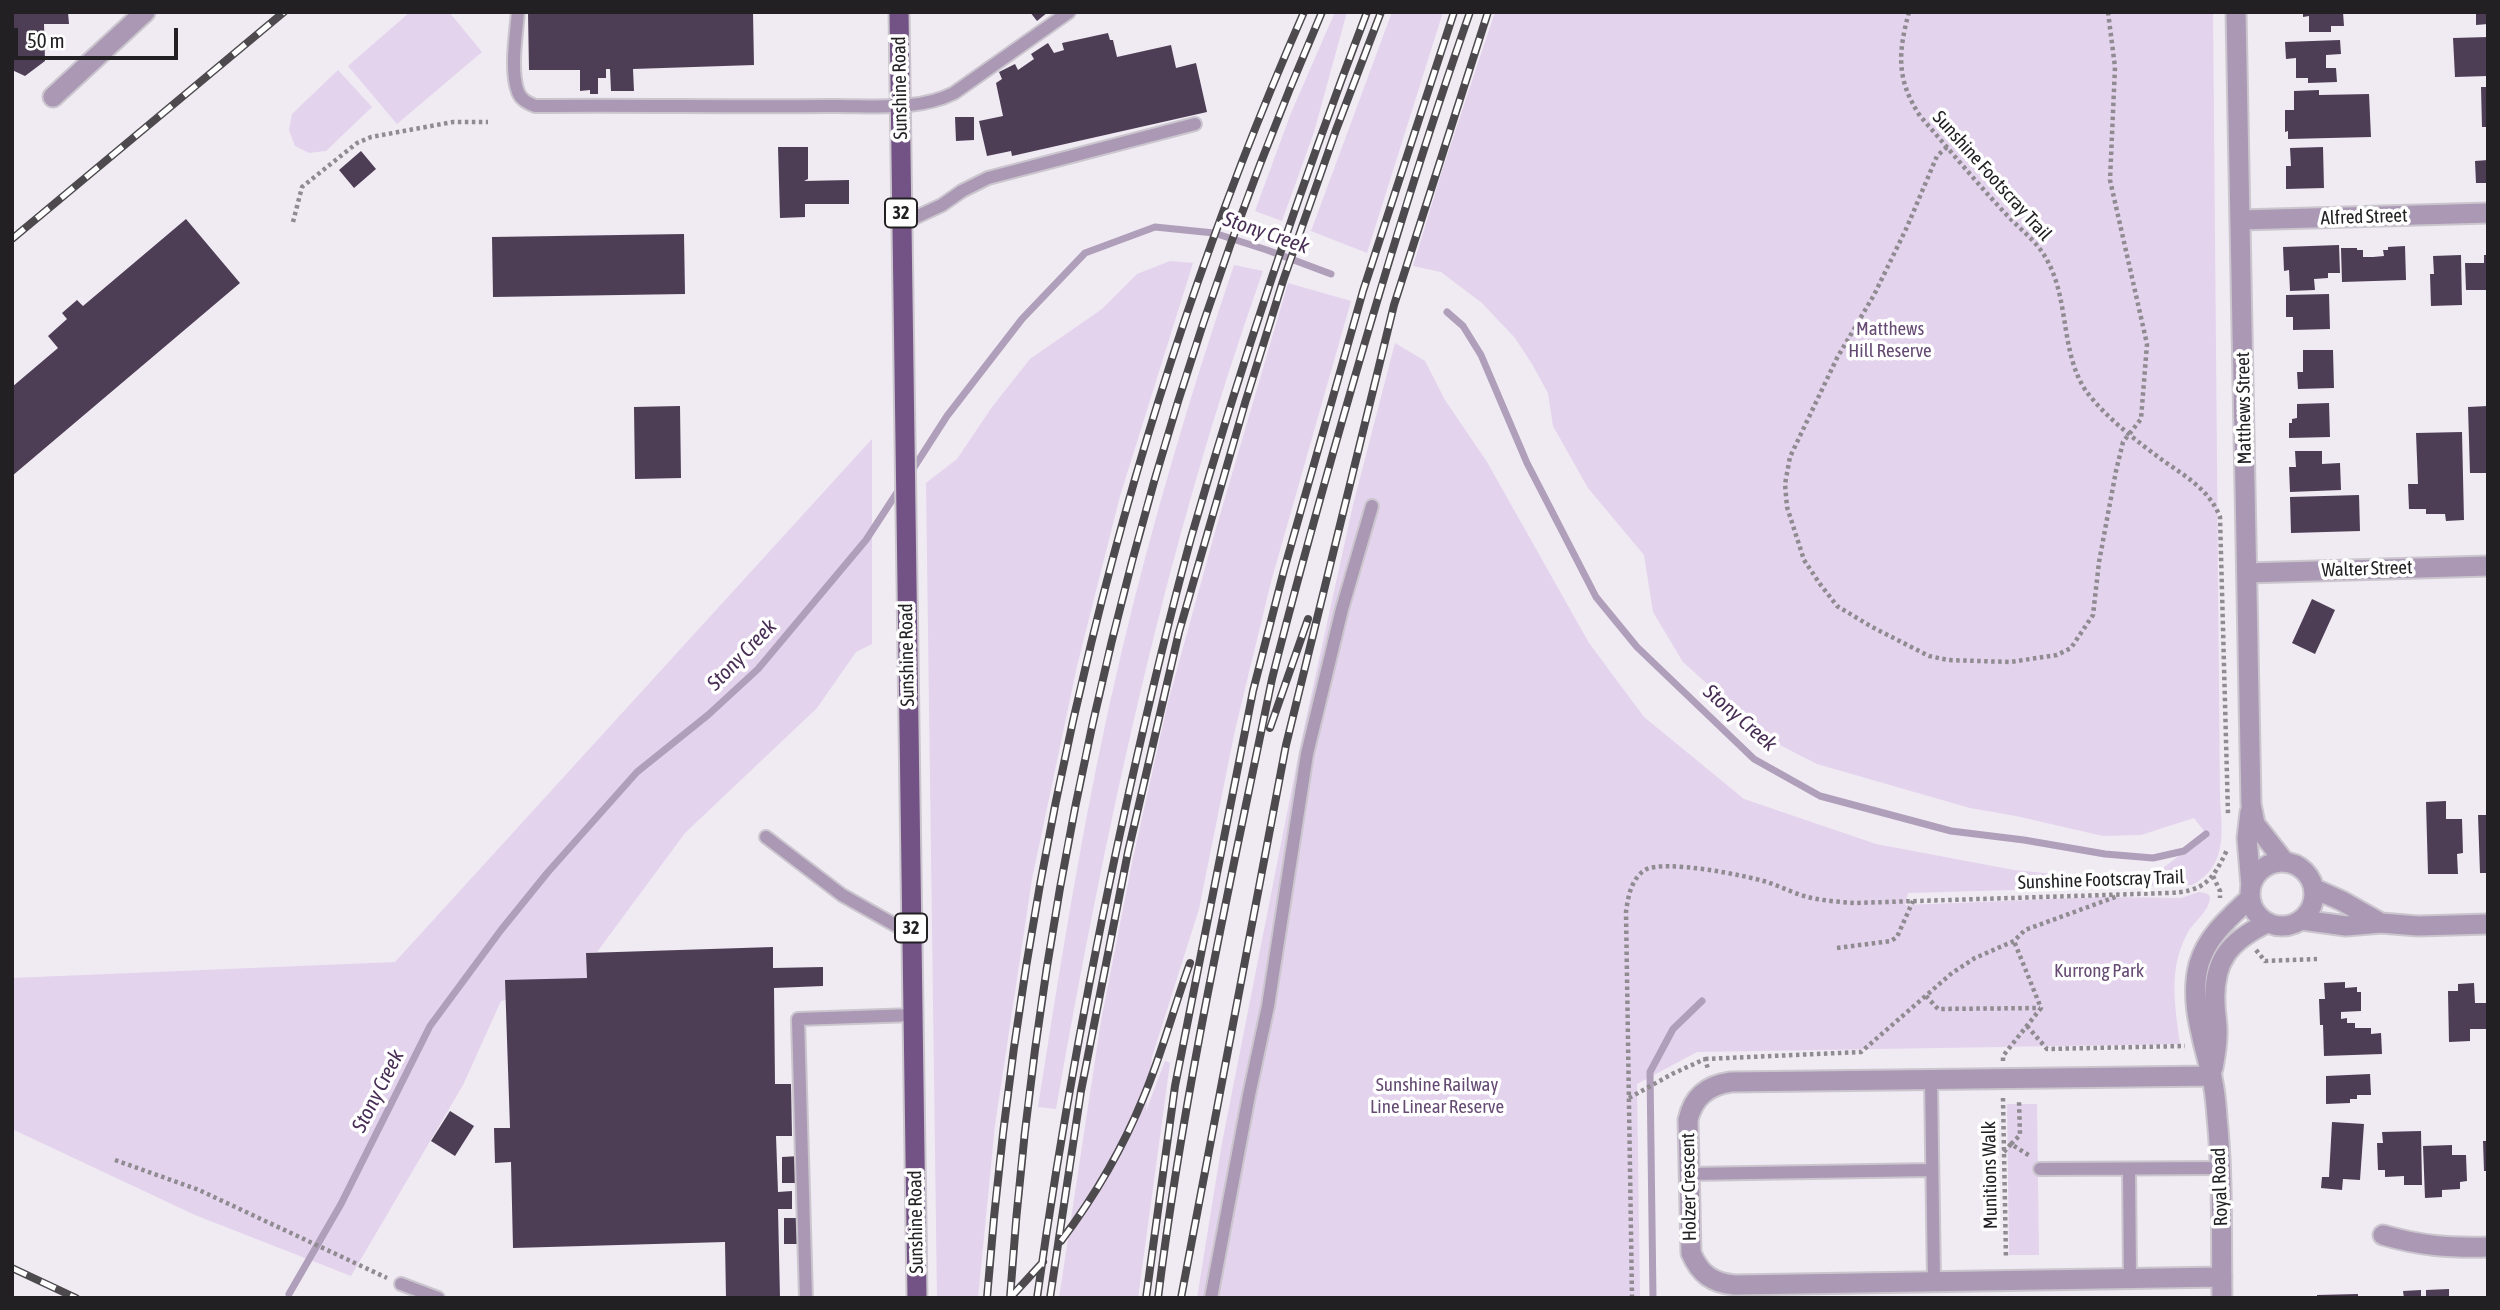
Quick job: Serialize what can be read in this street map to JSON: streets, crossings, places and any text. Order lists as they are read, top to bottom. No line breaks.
{"streets":{"main road":["Sunshine Road","32"],"street":["Alfred Street","Matthews Street","Walter Street","Holzer Crescent","Royal Road"],"path":["Sunshine Footscray Trail","Munitions Walk"]},"crossings":[["Alfred Street","Matthews Street"],["Matthews Street","Walter Street"],["Matthews Street","Royal Road"],["Holzer Crescent","Royal Road"]],"water":["Stony Creek"],"parks":["Matthews Hill Reserve","Kurrong Park","Sunshine Railway Line Linear Reserve"],"scale_bar":"50 m"}
